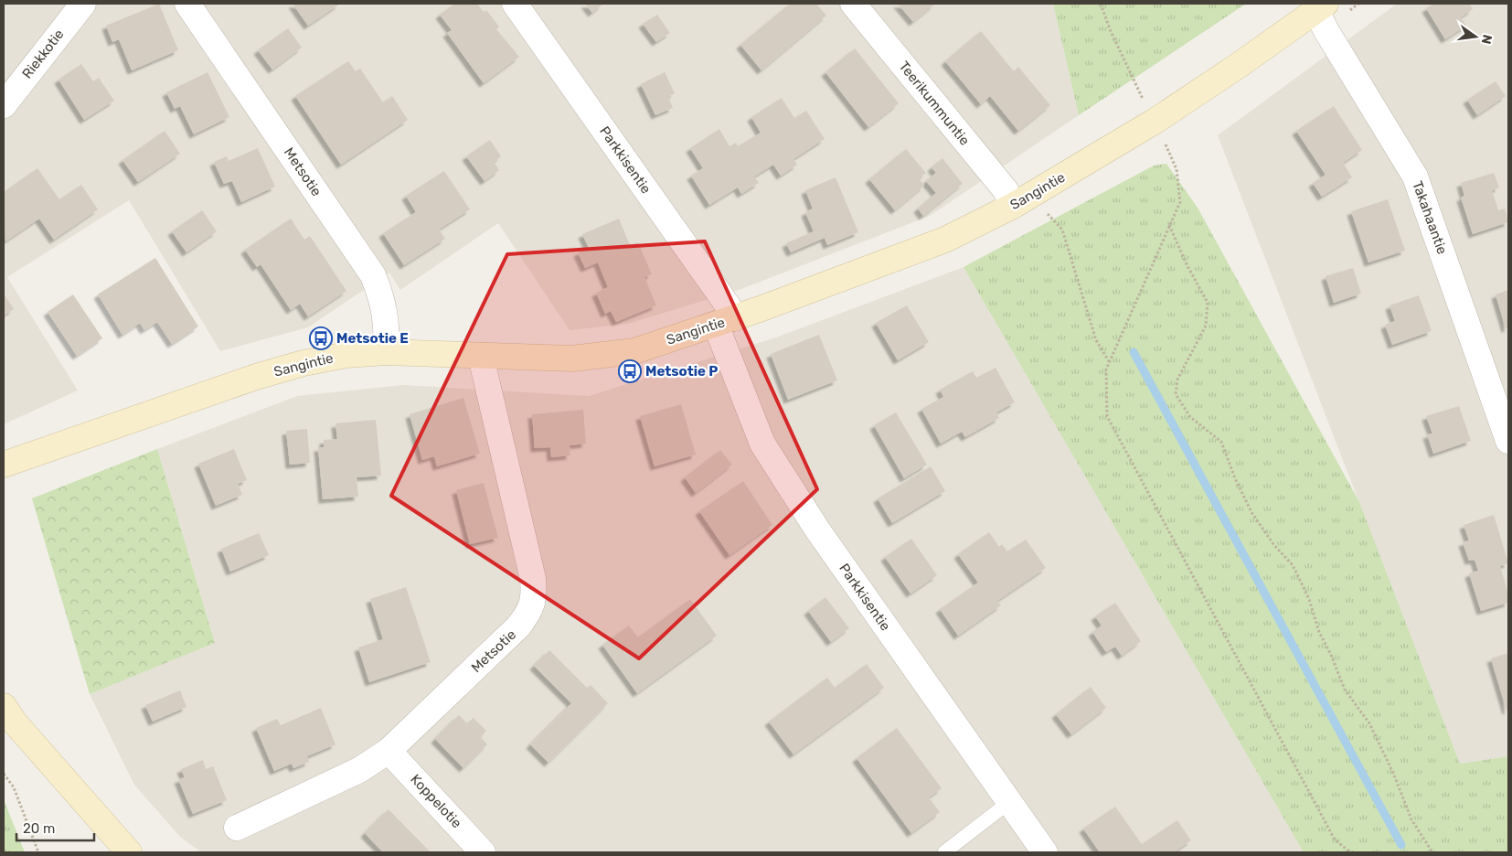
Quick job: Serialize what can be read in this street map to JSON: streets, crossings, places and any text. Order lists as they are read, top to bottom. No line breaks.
{"streets":{"street":["Riekkotie","Teerikummuntie","Parkkisentie","Metsotie","Sangintie","Takahaantie","Koppelotie"]},"crossings":[["Teerikummuntie","Sangintie"],["Parkkisentie","Sangintie"],["Metsotie","Sangintie"],["Metsotie","Koppelotie"],["Sangintie","Takahaantie"]],"places":{"bus stop":["Metsotie E","Metsotie P"]},"scale_bar":"20 m","north":"right"}
